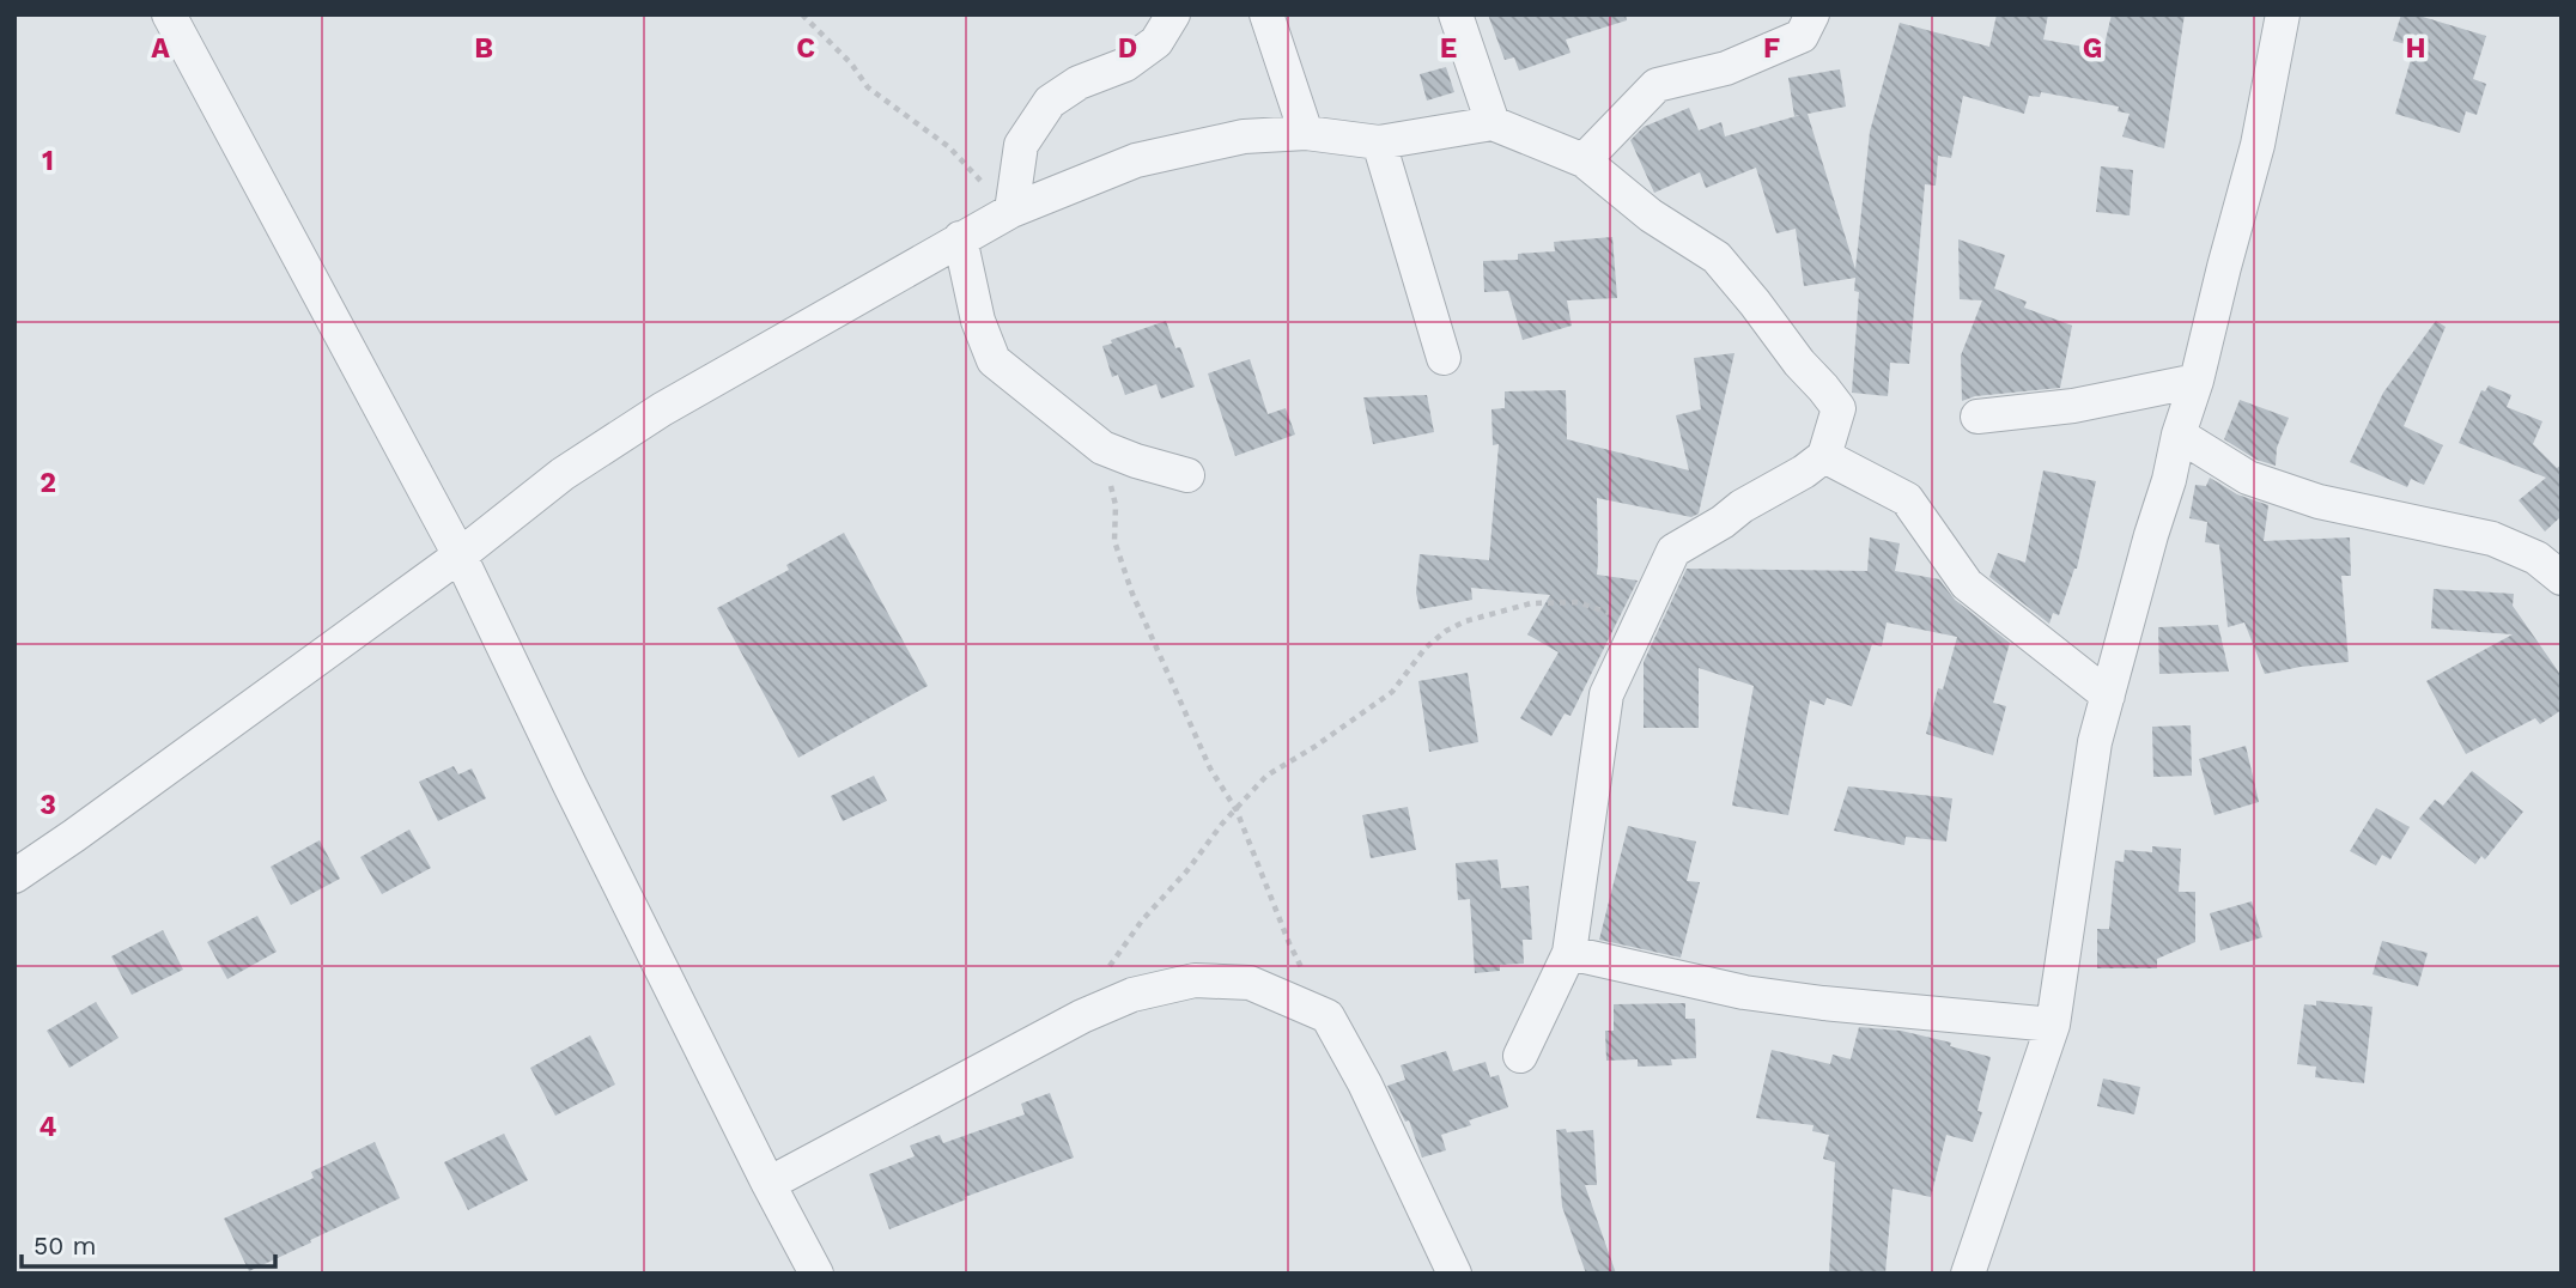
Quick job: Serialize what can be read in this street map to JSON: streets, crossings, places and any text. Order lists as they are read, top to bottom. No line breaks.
{"scale_bar":"50 m","grid":{"columns":["A","B","C","D","E","F","G","H"],"rows":["1","2","3","4"]}}
